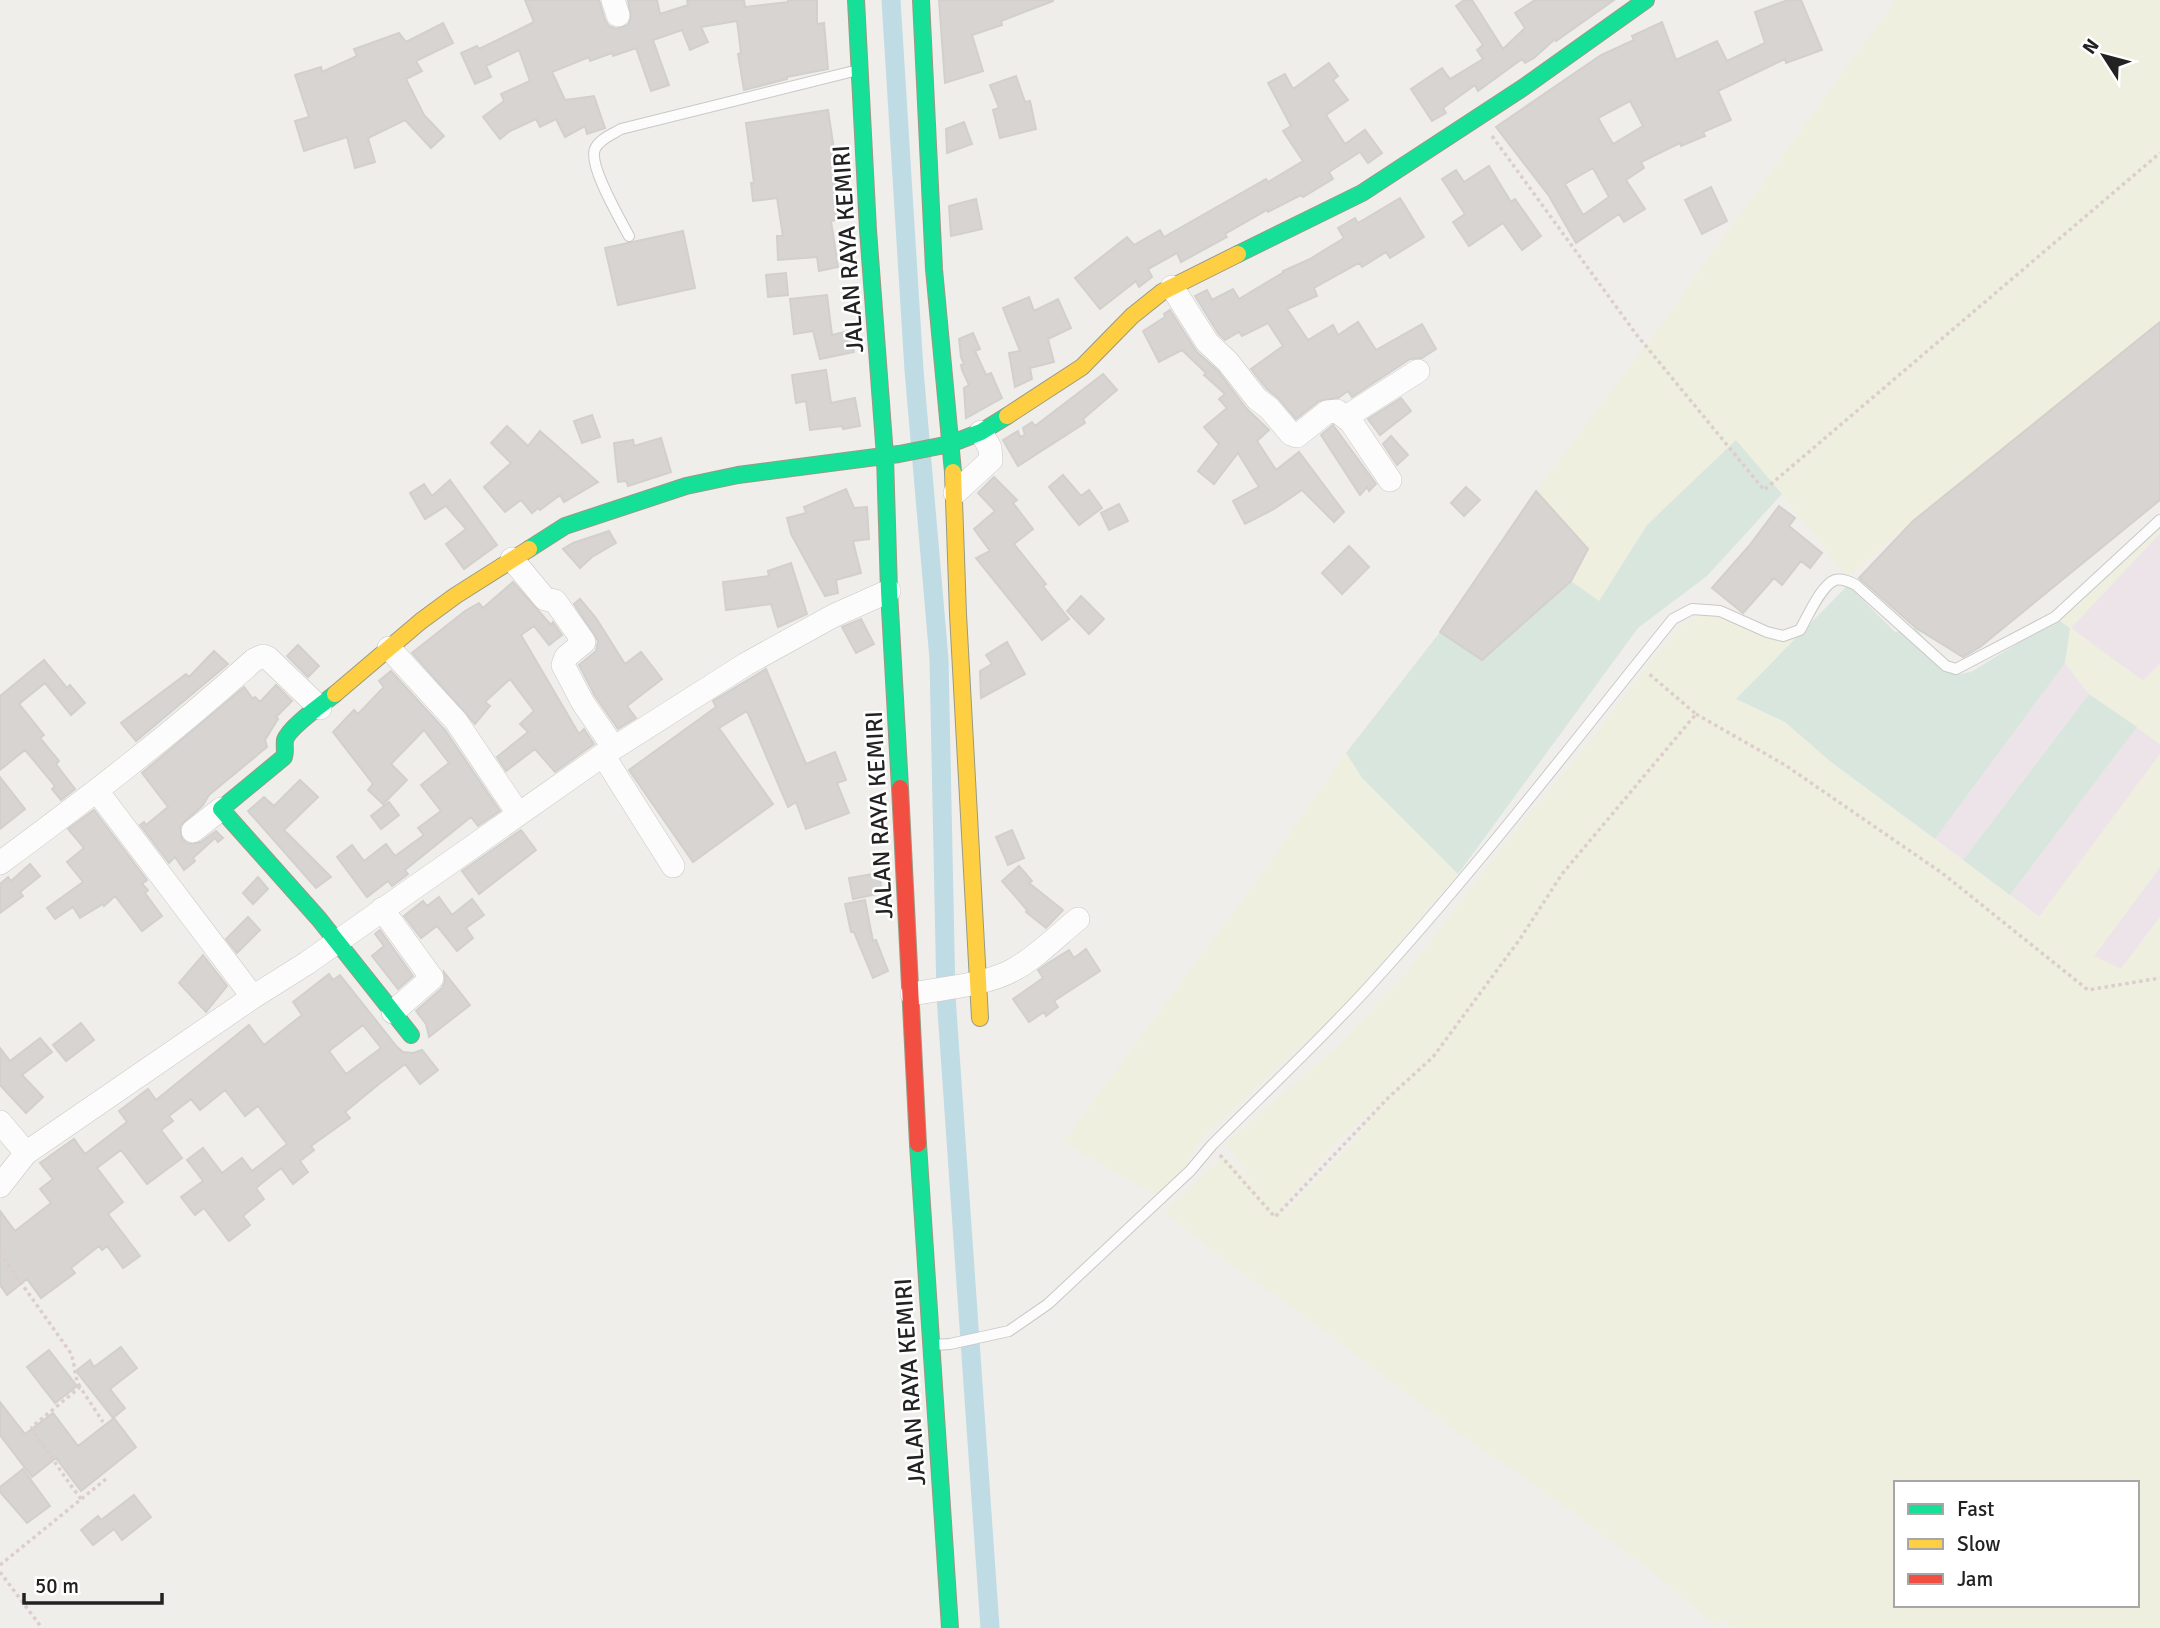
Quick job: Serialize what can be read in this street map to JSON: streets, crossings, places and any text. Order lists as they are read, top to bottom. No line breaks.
{"streets":{"street":["JALAN RAYA KEMIRI"]},"legend":["Fast","Slow","Jam"],"scale_bar":"50 m","north":"top left"}
